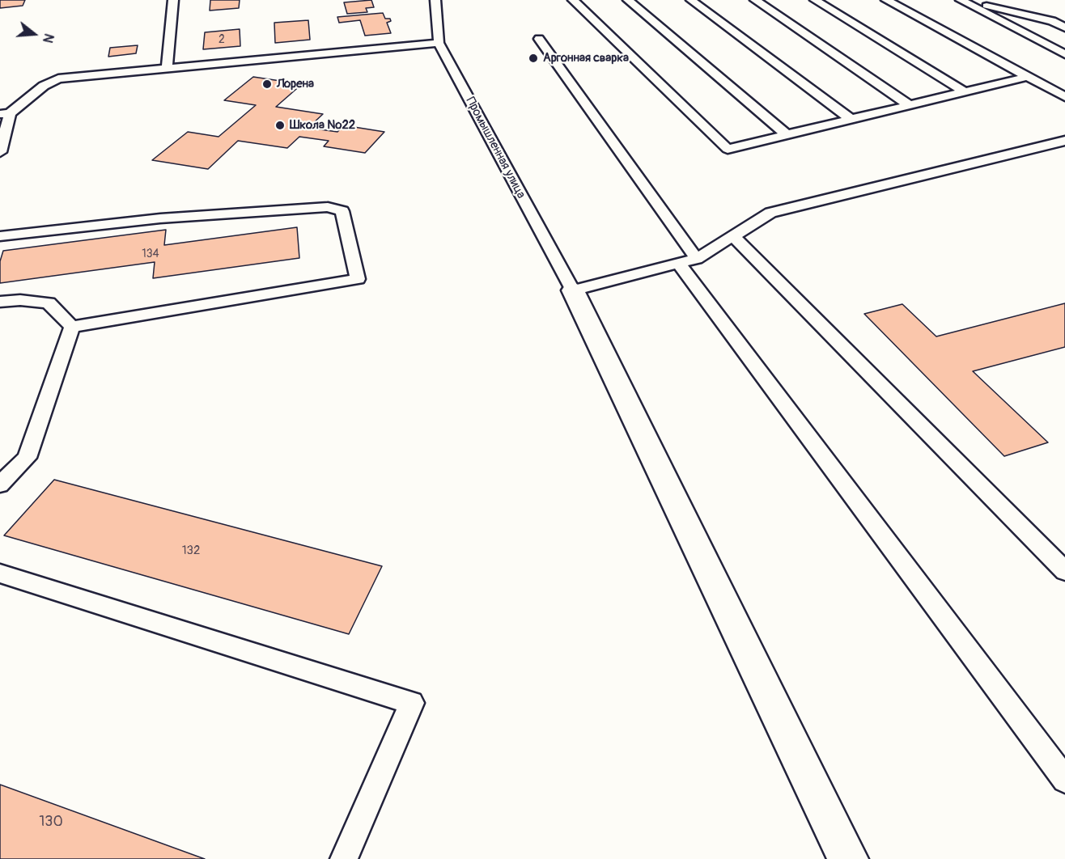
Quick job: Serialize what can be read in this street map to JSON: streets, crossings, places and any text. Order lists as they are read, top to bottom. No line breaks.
{"streets":{"lane":["Промышленная улица"]},"places":["Аргонная сварка","Лорена","Школа №22"],"house_numbers":["2","134","132","130"],"north":"right"}
